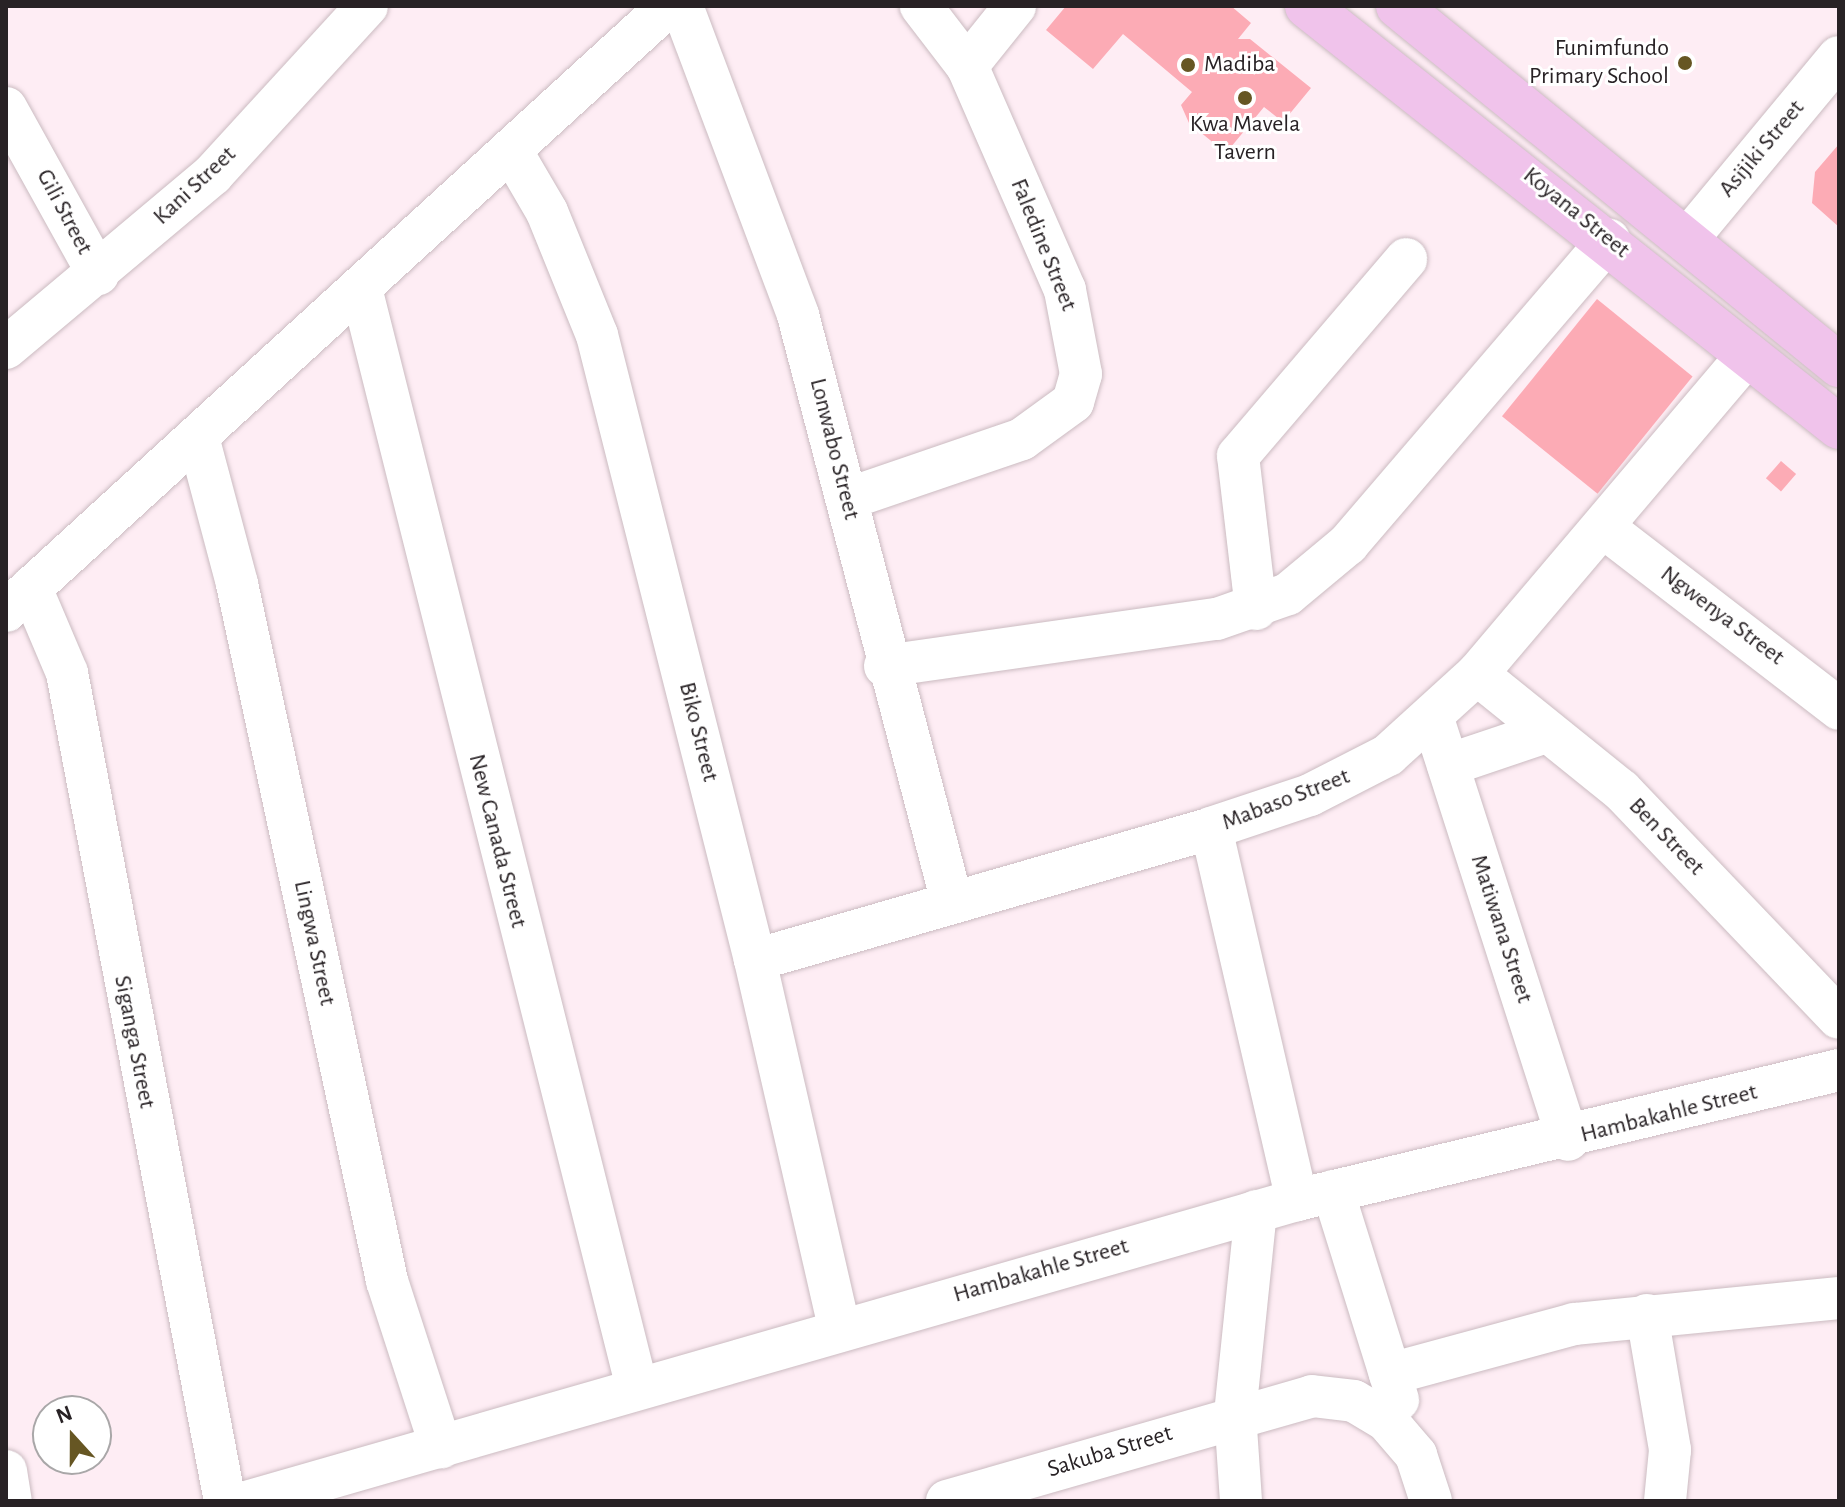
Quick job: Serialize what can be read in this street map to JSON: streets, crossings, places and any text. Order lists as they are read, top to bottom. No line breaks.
{"streets":{"main road":["Koyana Street"],"street":["Asijiki Street","Kani Street","Gili Street","Faledine Street","Lonwabo Street","Ngwenya Street","Biko Street","Mabaso Street","Ben Street","New Canada Street","Matiwana Street","Lingwa Street","Siganga Street","Hambakahle Street","Sakuba Street"]},"crossings":[["Asijiki Street","Koyana Street"],["Kani Street","Gili Street"],["Koyana Street","Mabaso Street"],["Faledine Street","Lonwabo Street"],["Lonwabo Street","Mabaso Street"],["Ngwenya Street","Mabaso Street"],["Biko Street","Mabaso Street"],["Biko Street","Hambakahle Street"],["Mabaso Street","Ben Street"],["Mabaso Street","Matiwana Street"],["New Canada Street","Hambakahle Street"],["Matiwana Street","Hambakahle Street"],["Lingwa Street","Hambakahle Street"]],"places":["Funimfundo Primary School","Madiba","Kwa Mavela Tavern"],"north":"top"}
